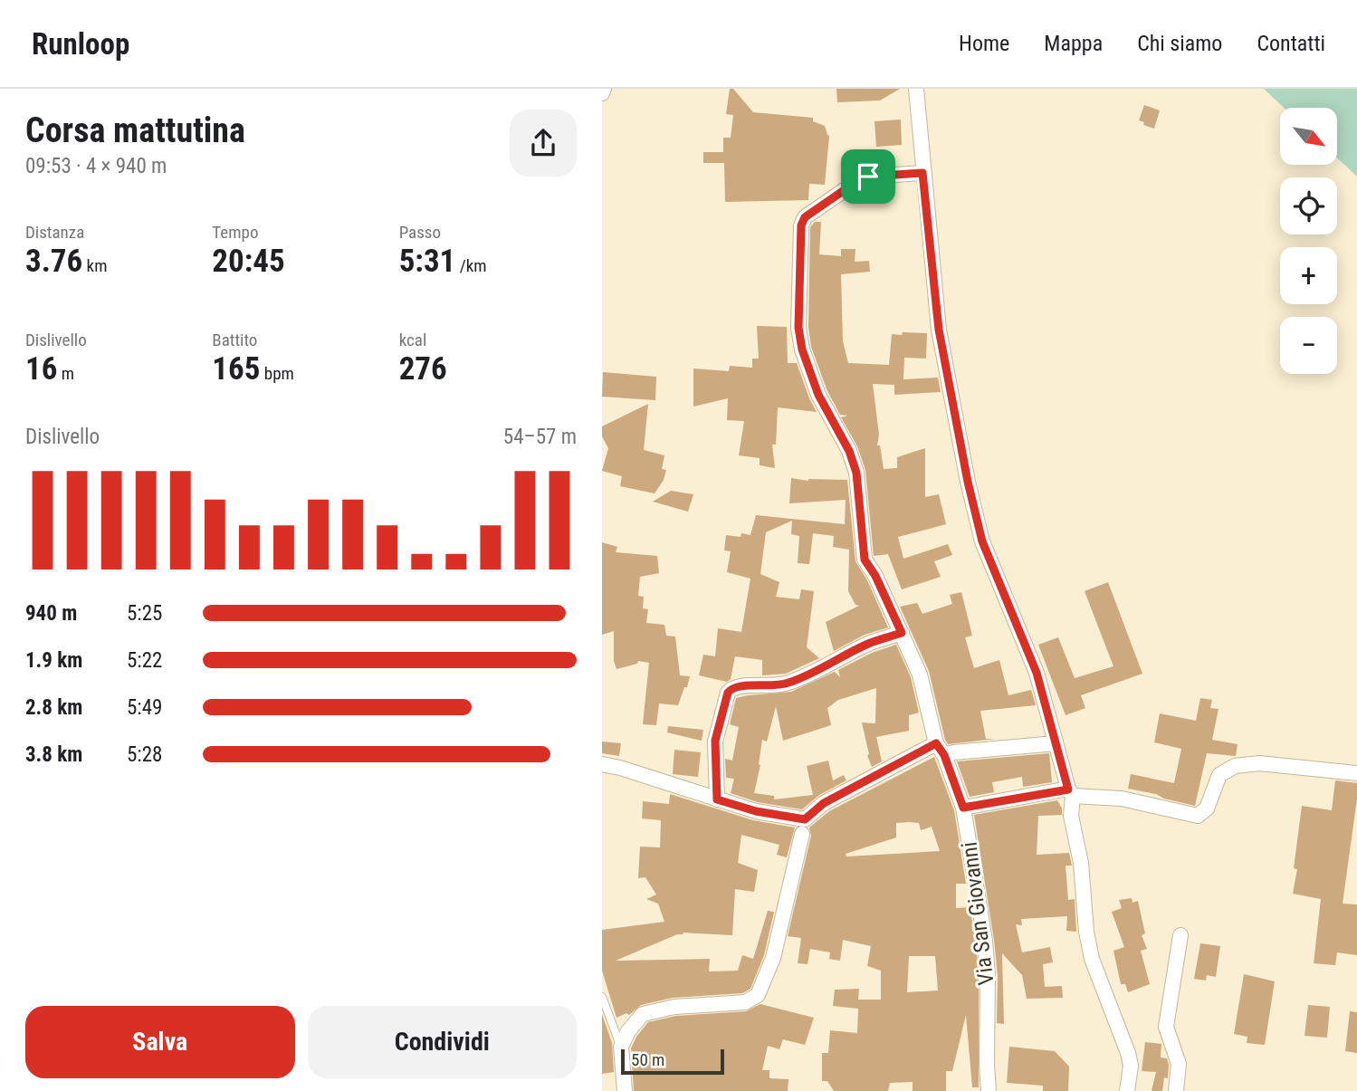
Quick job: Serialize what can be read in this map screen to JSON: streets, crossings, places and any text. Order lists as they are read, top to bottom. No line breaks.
{"streets":{"street":["Via San Giovanni"]},"scale_bar":"50 m","north":"bottom right","page":{"header":"Runloop","nav":["Home","Mappa","Chi siamo","Contatti"],"heading":["Corsa mattutina","09:53 · 4 × 940 m"],"map_buttons":["+","−"],"stats":[["Distanza","3.76 km"],["Tempo","20:45"],["Passo","5:31 /km"],["Dislivello","16 m"],["Battito","165 bpm"],["kcal","276"]],"chart":["Dislivello","54–57 m"],"list":[{"name":"940 m","note":"5:25"},{"name":"1.9 km","note":"5:22"},{"name":"2.8 km","note":"5:49"},{"name":"3.8 km","note":"5:28"}],"buttons":["Salva","Condividi"],"scale":"50 m"}}
